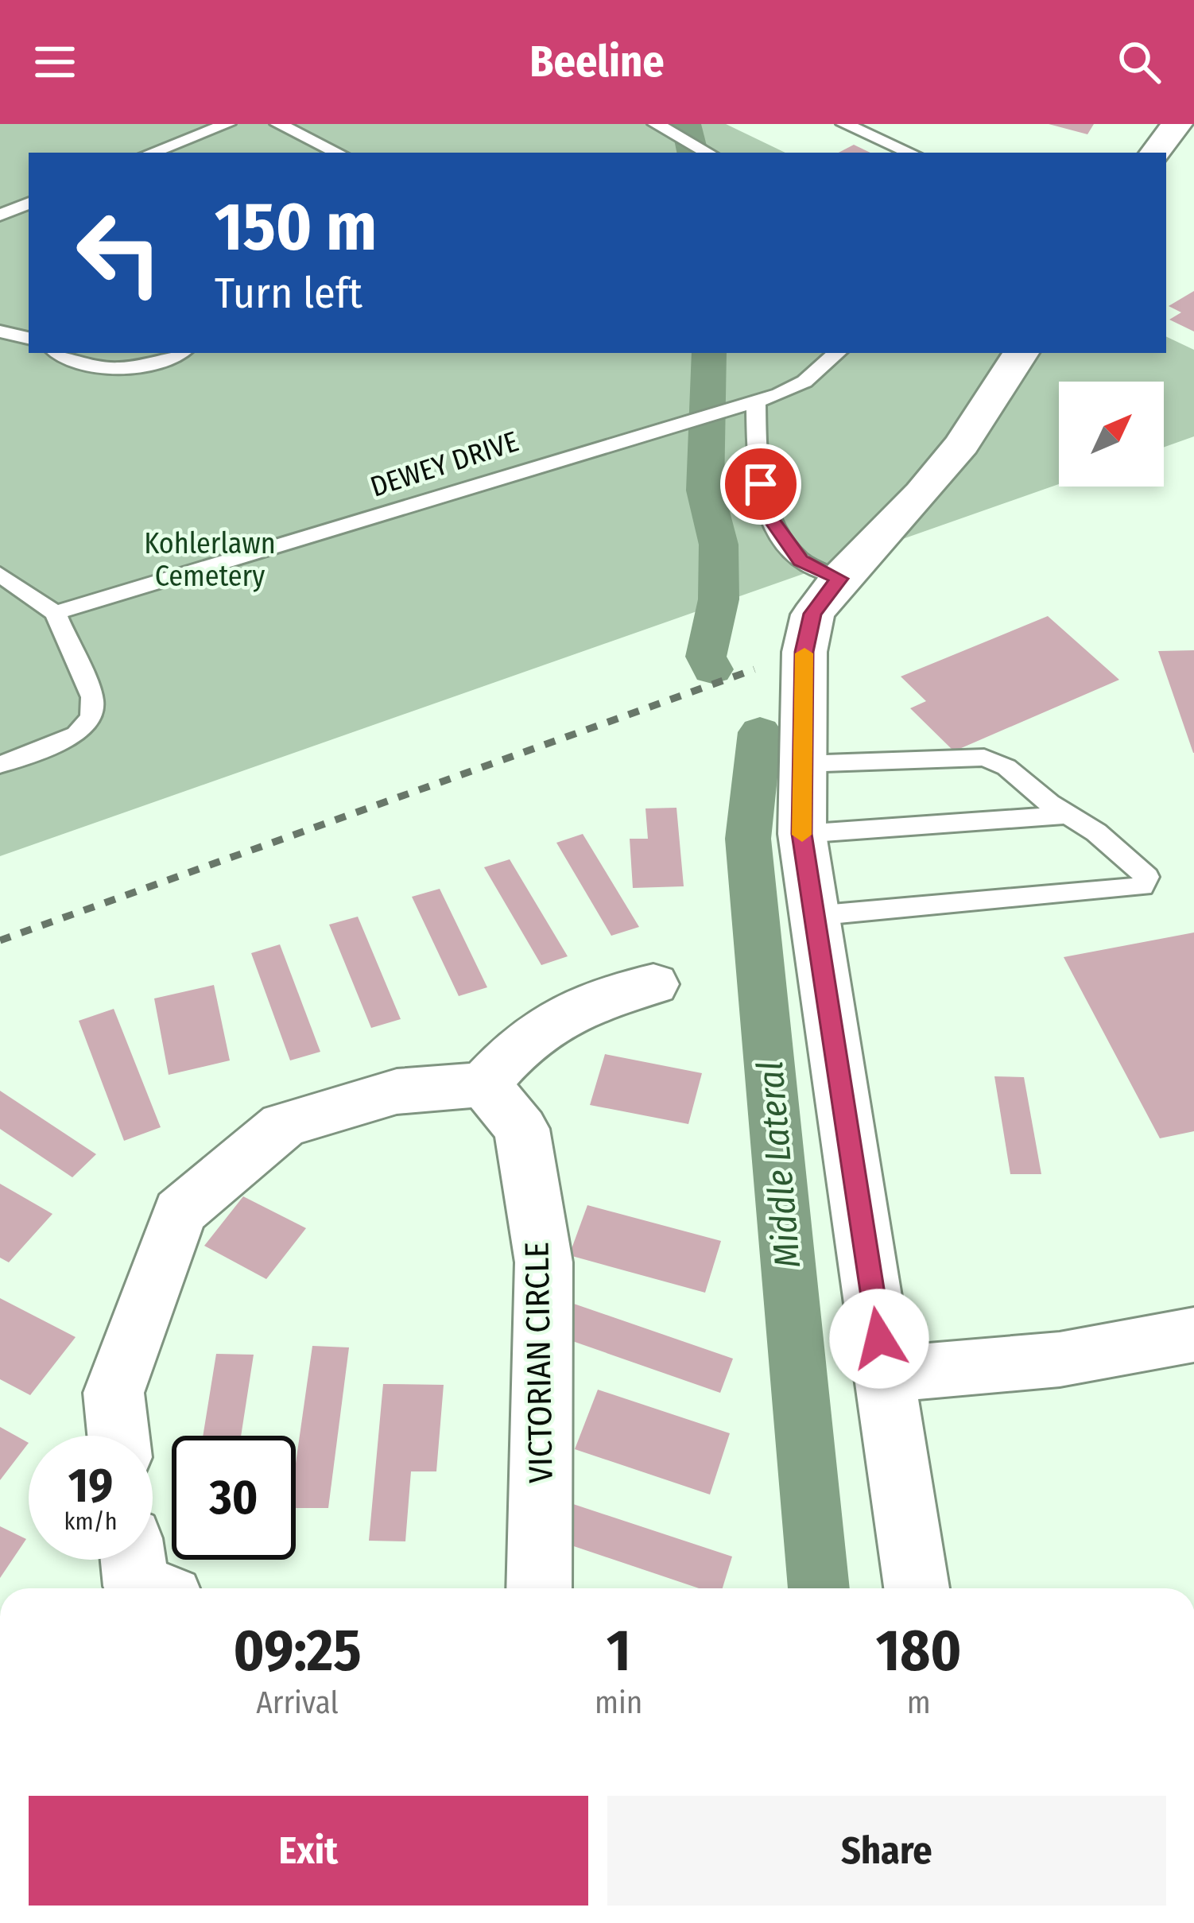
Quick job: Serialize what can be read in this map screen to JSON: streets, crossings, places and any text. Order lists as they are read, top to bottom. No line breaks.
{"streets":{"street":["VICTORIAN CIRCLE"],"lane":["DEWEY DRIVE"]},"water":["Middle Lateral"],"parks":["Kohlerlawn Cemetery"],"north":"top right","page":{"header":"Beeline","turn":["150 m","Turn left"],"speed":"19 km/h","limit":"30","eta":["09:25","Arrival","1","min","180","m"],"buttons":["Exit","Share"]}}
